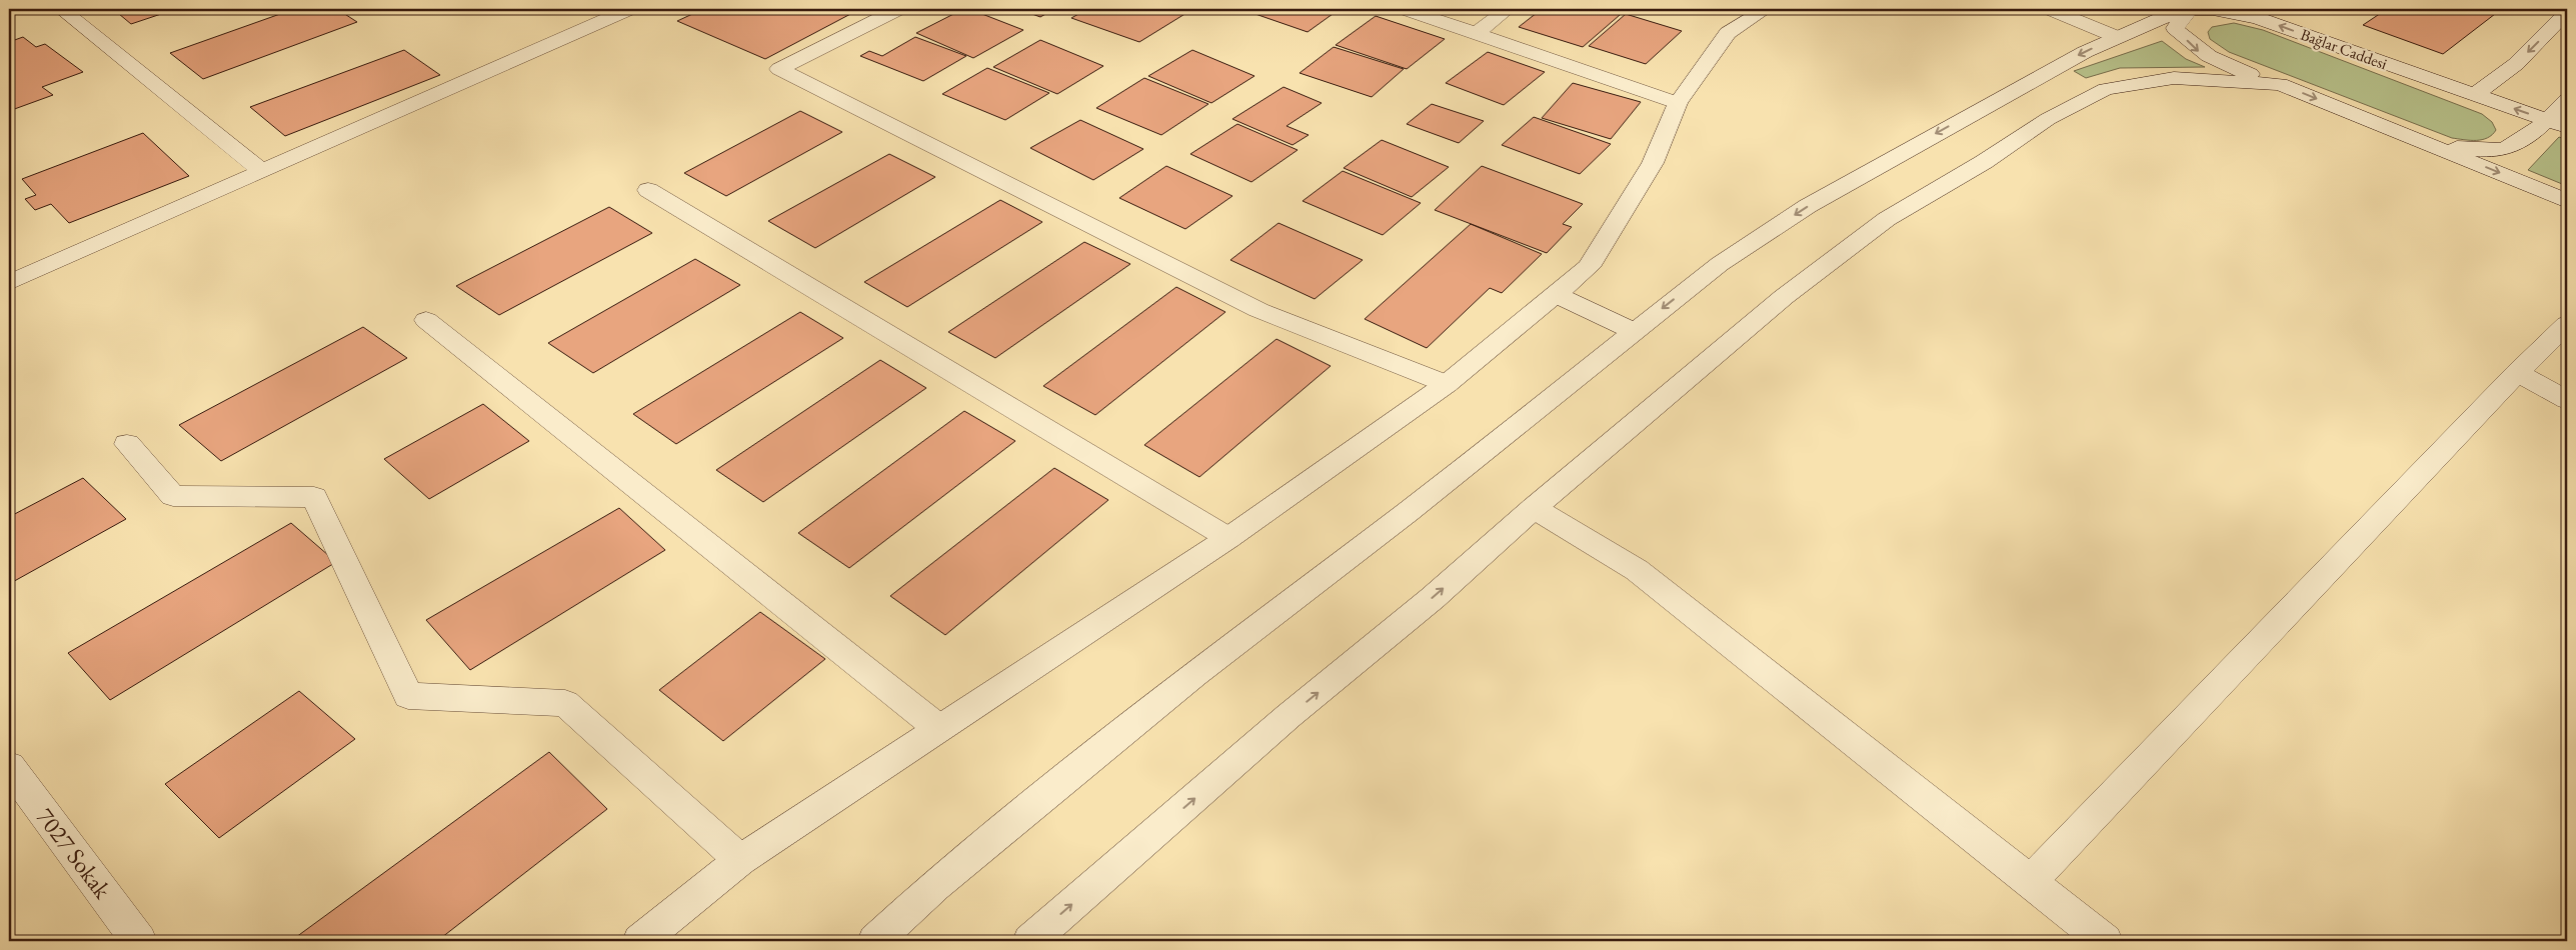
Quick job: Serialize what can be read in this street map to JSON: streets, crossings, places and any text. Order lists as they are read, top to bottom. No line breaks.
{"streets":{"street":["Bağlar Caddesi","7027 Sokak"]}}
